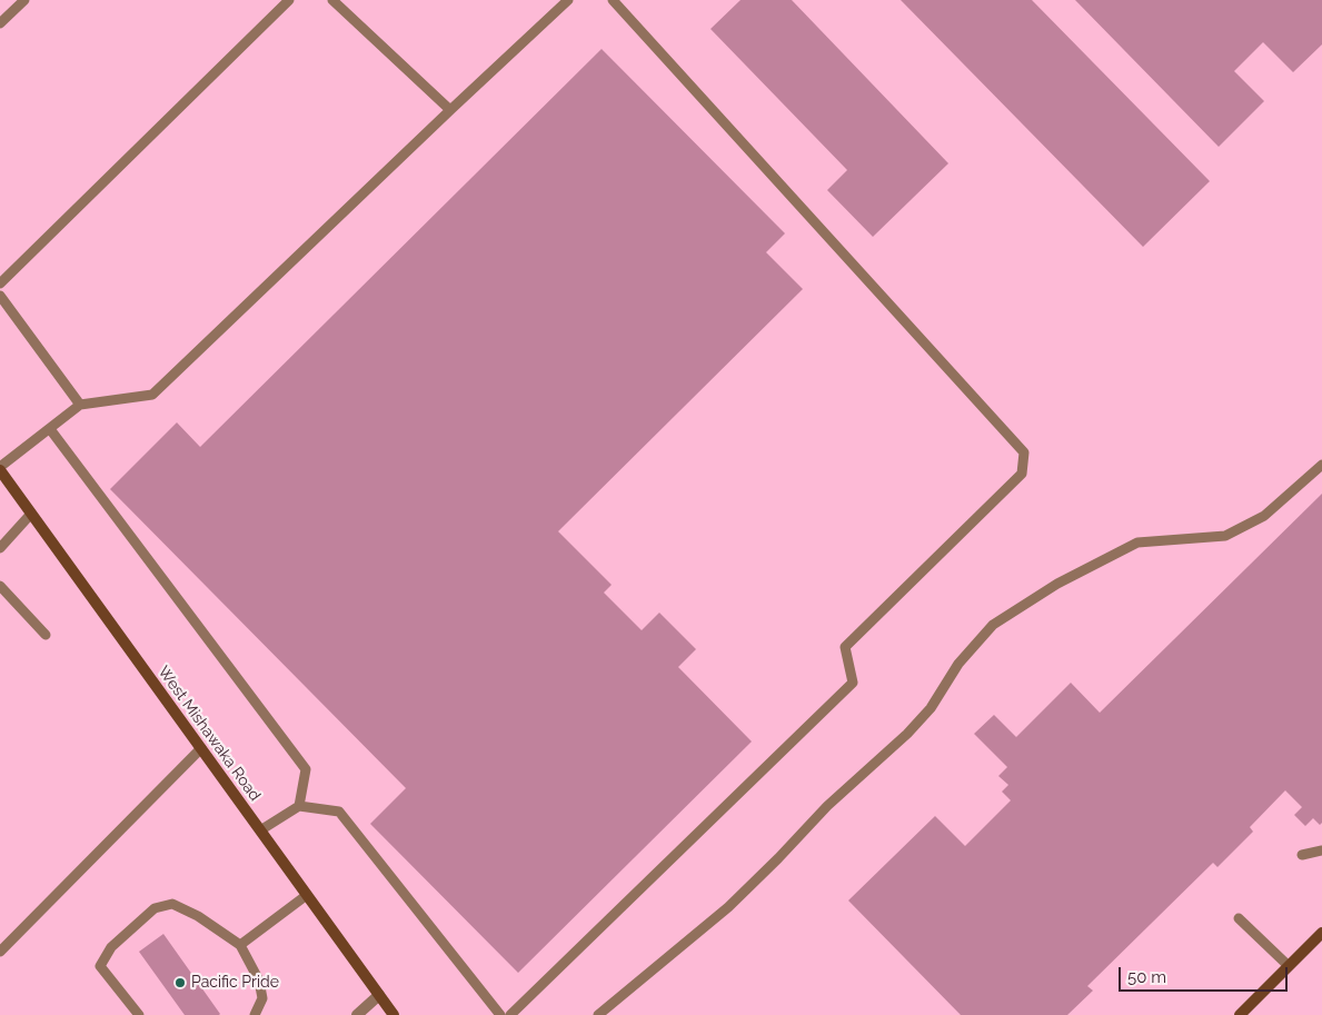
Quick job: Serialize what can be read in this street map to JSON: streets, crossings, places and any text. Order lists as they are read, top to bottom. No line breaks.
{"streets":{"main road":["West Mishawaka Road"]},"places":["Pacific Pride"],"scale_bar":"50 m"}
